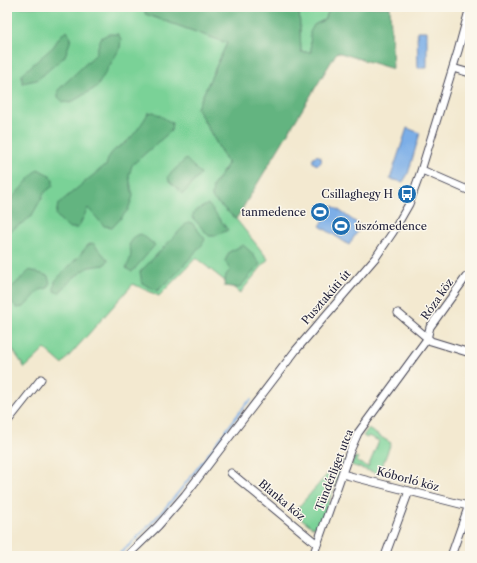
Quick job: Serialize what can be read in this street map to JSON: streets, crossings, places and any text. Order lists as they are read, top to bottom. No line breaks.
{"streets":{"street":["Pusztakúti út","Róza köz","Tündérliget utca","Kóborló köz","Blanka köz"]},"crossings":[["Róza köz","Tündérliget utca"],["Tündérliget utca","Kóborló köz"],["Tündérliget utca","Blanka köz"]],"places":{"bus stop":["Csillaghegy H"],"sports":["tanmedence","úszómedence"]}}
